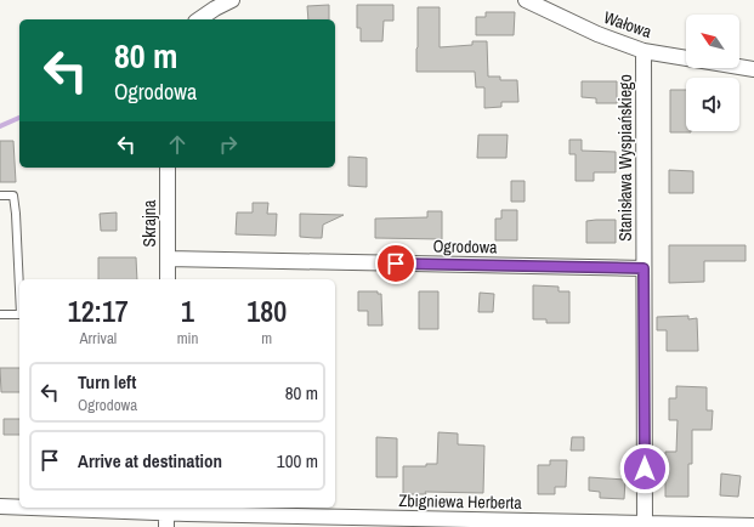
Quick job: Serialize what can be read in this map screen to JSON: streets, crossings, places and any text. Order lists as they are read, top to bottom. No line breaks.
{"streets":{"street":["Wałowa","Stanisława Wyspiańskiego","Skrajna","Ogrodowa","Zbigniewa Herberta"]},"crossings":[["Wałowa","Stanisława Wyspiańskiego"],["Stanisława Wyspiańskiego","Ogrodowa"],["Stanisława Wyspiańskiego","Zbigniewa Herberta"],["Skrajna","Ogrodowa"]],"north":"top left","page":{"turn":["80 m","Ogrodowa"],"eta":["12:17","Arrival","1","min","180","m"],"list":[{"name":"Turn left","note":"Ogrodowa","value":"80 m"},{"name":"Arrive at destination","value":"100 m"}]}}
